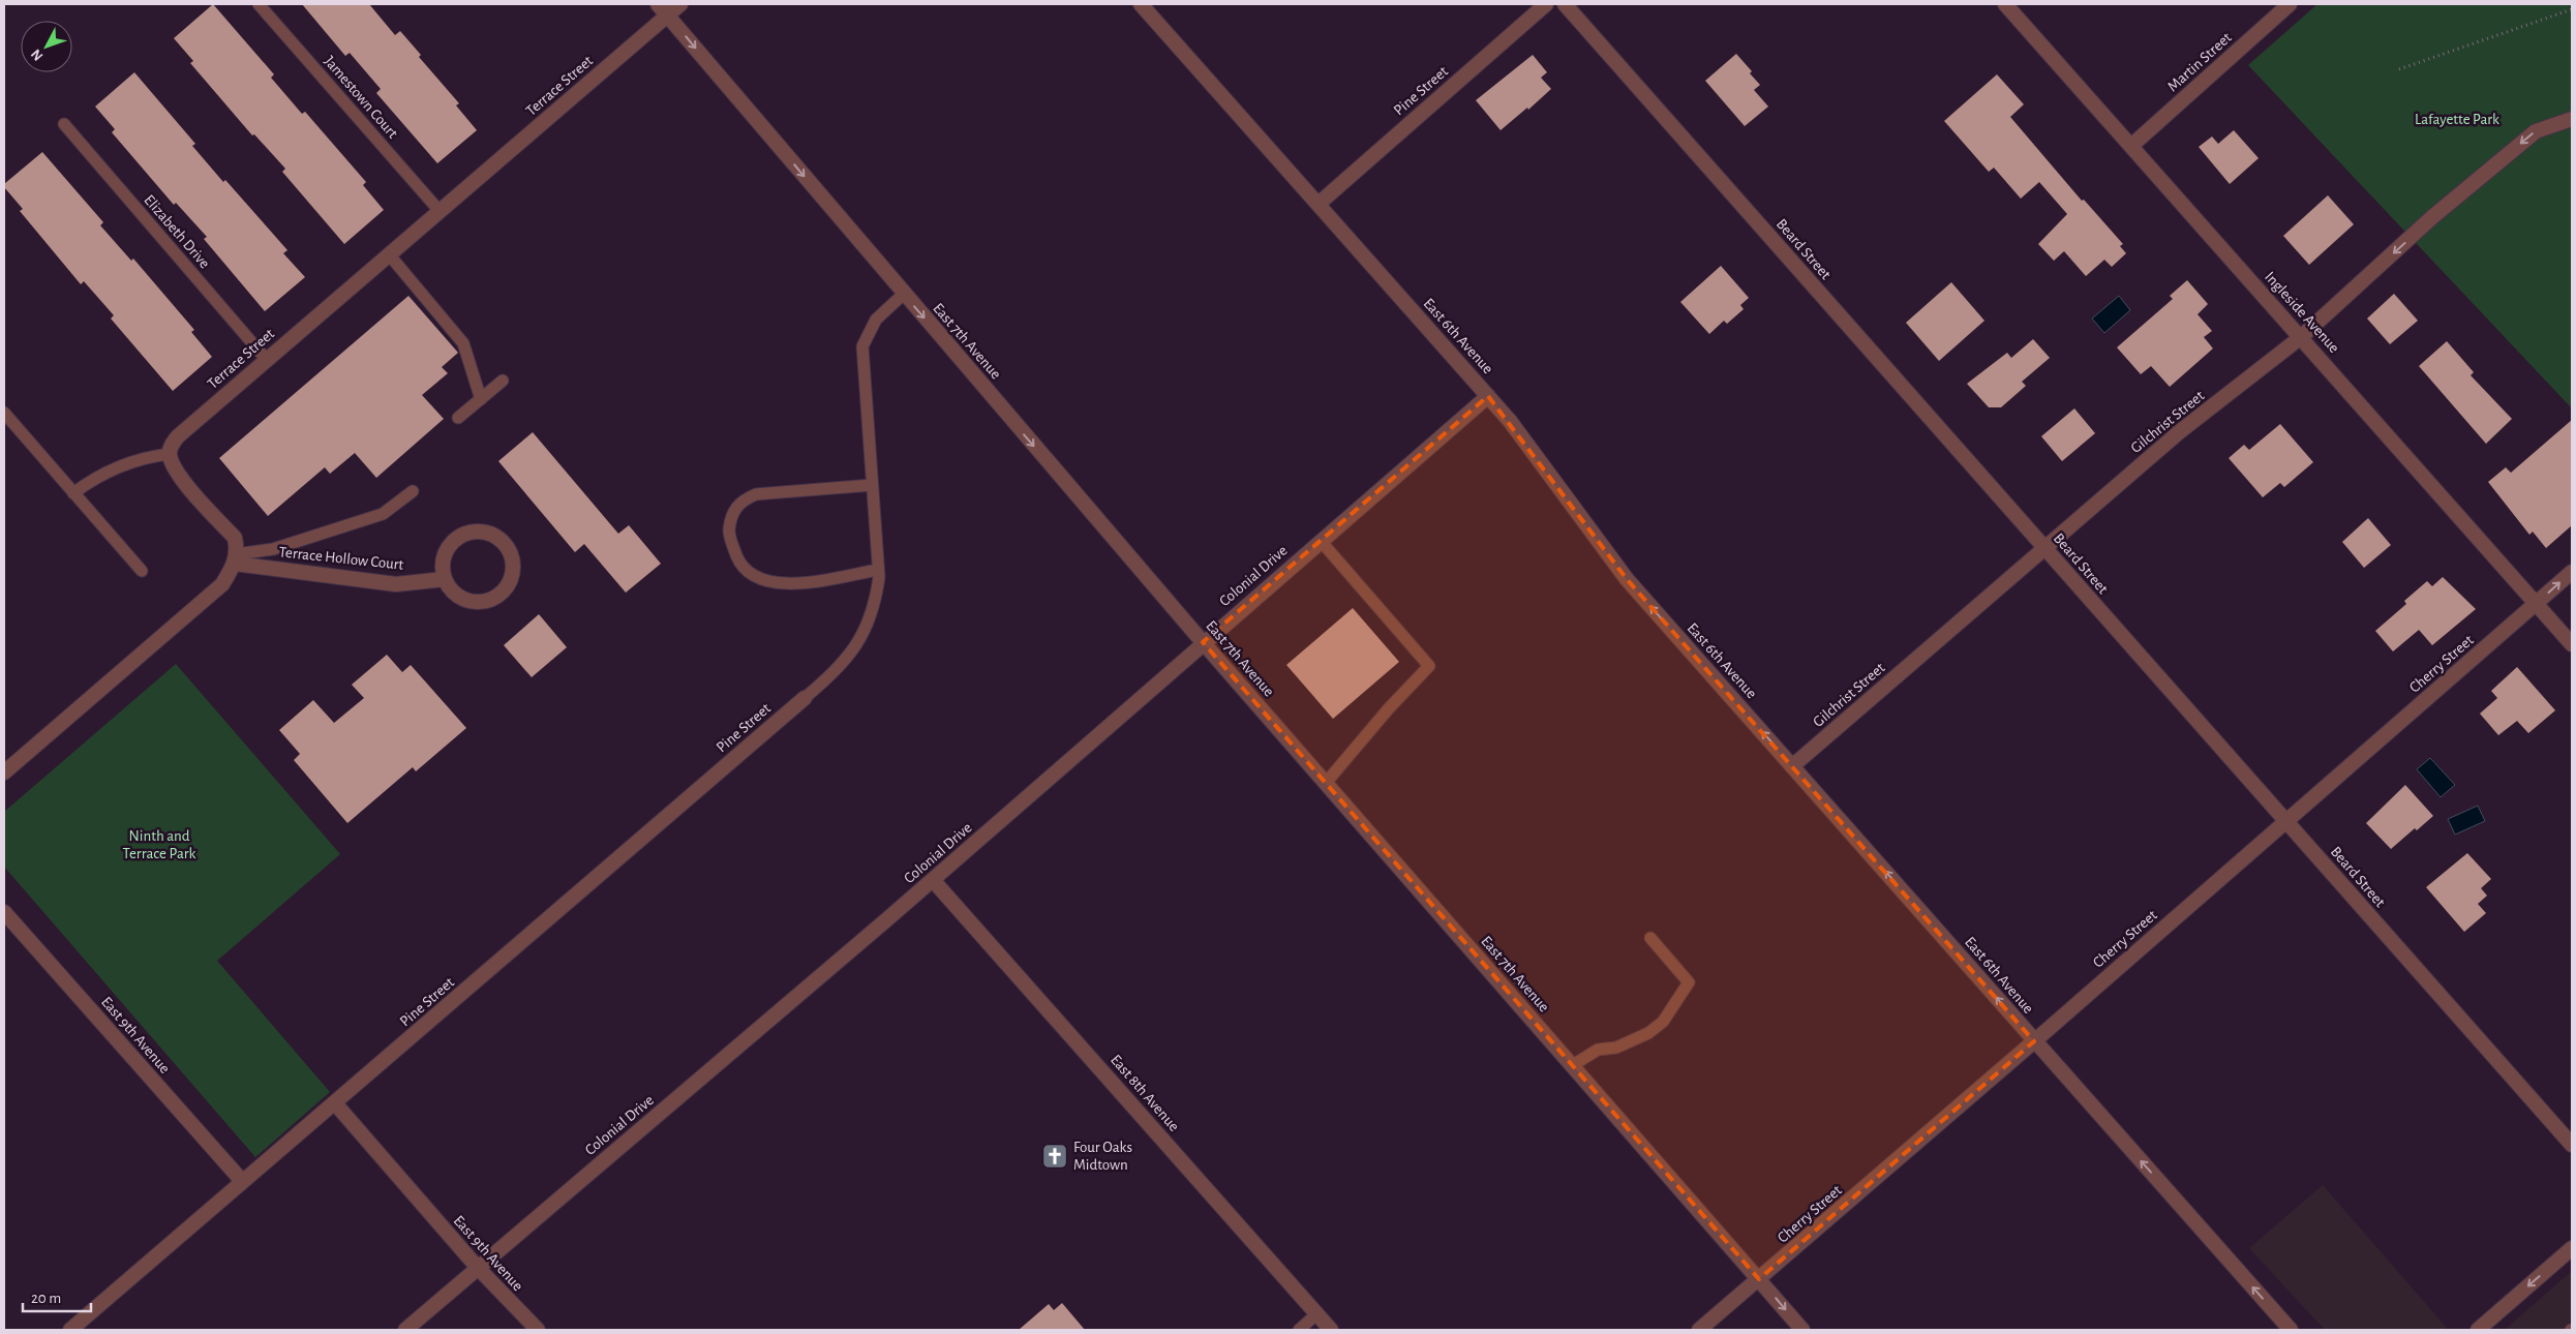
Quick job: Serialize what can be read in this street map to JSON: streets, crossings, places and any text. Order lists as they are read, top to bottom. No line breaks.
{"streets":{"street":["Martin Street","Terrace Street","Pine Street","Beard Street","Ingleside Avenue","East 6th Avenue","East 7th Avenue","Gilchrist Street","Terrace Hollow Court","Colonial Drive","Cherry Street","East 9th Avenue","East 8th Avenue"],"lane":["Jamestown Court","Elizabeth Drive"]},"crossings":[["Martin Street","Ingleside Avenue"],["Terrace Street","Jamestown Court"],["Terrace Street","Elizabeth Drive"],["Terrace Street","East 7th Avenue"],["Pine Street","East 6th Avenue"],["Pine Street","East 9th Avenue"],["Beard Street","Gilchrist Street"],["Beard Street","Cherry Street"],["Ingleside Avenue","Gilchrist Street"],["Ingleside Avenue","Cherry Street"],["East 6th Avenue","Gilchrist Street"],["East 6th Avenue","Colonial Drive"],["East 6th Avenue","Cherry Street"],["East 7th Avenue","Colonial Drive"],["East 7th Avenue","Cherry Street"],["Colonial Drive","East 9th Avenue"],["Colonial Drive","East 8th Avenue"]],"one_way":["East 6th Avenue","East 7th Avenue"],"parks":["Lafayette Park","Ninth and Terrace Park"],"places":{"church":["Four Oaks Midtown"]},"scale_bar":"20 m","north":"bottom left"}
